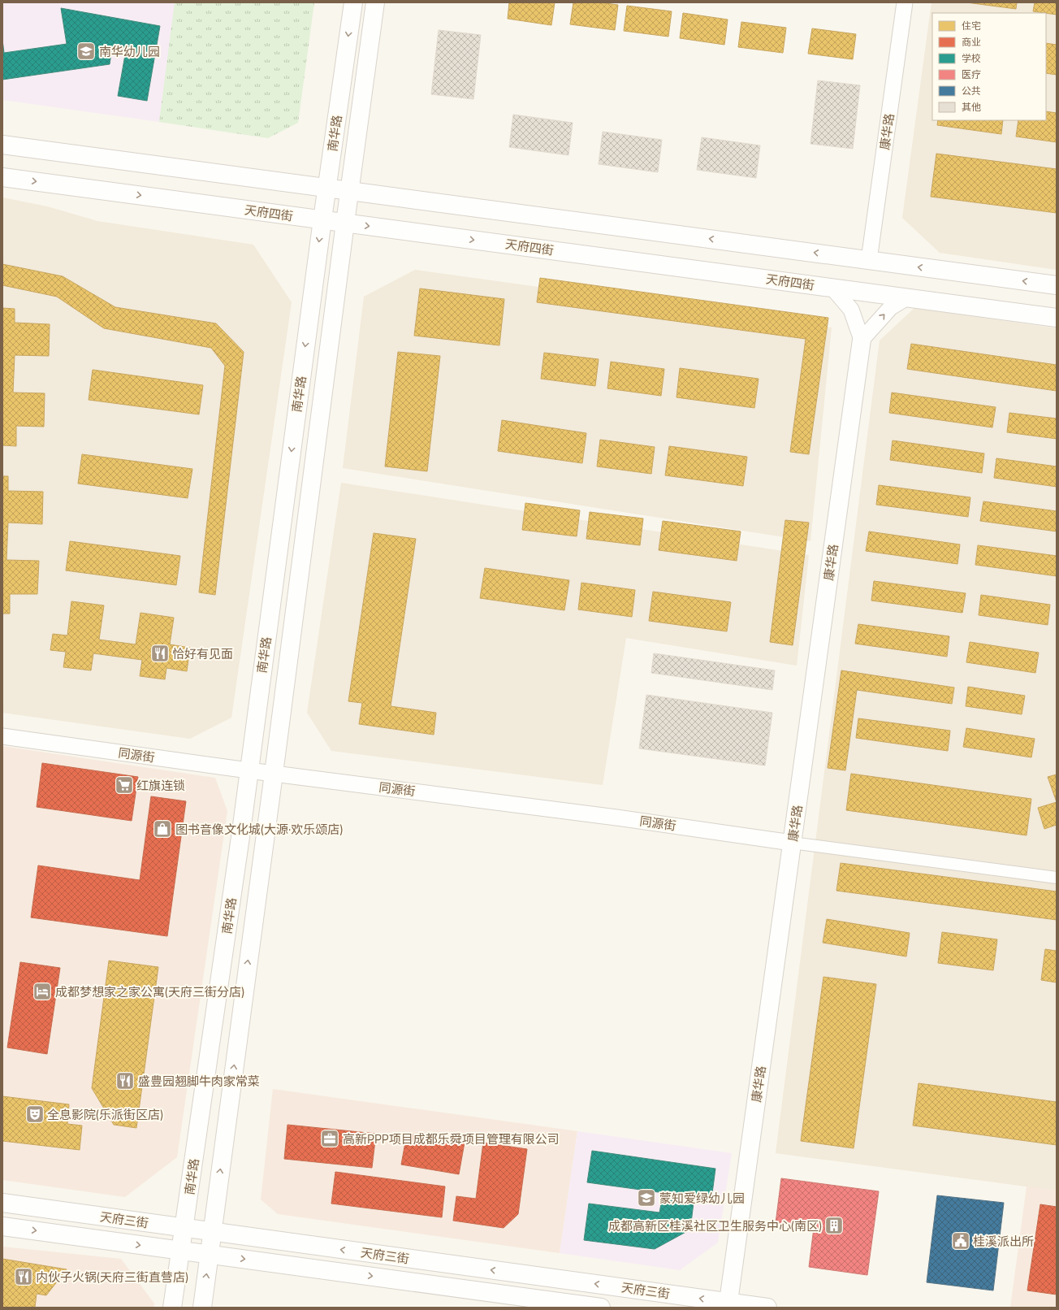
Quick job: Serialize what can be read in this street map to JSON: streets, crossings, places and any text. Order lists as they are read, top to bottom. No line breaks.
{"streets":{"main road":["康华路","南华路","天府四街","天府三街"],"street":["同源街"]},"crossings":[["康华路","同源街"],["康华路","天府三街"],["南华路","天府四街"],["南华路","同源街"],["南华路","天府三街"]],"places":{"school or university":["南华幼儿园","蒙知爱绿幼儿园"],"restaurant":["恰好有见面","盛豊园翘脚牛肉家常菜","内伙子火锅(天府三街直营店)"],"supermarket":["红旗连锁"],"shop":["图书音像文化城(大源·欢乐颂店)"],"hotel":["成都梦想家之家公寓(天府三街分店)"],"theatre":["全息影院(乐派街区店)"],"office":["高新PPP项目成都乐舜项目管理有限公司"],"building":["成都高新区桂溪社区卫生服务中心(南区)"],"public building":["桂溪派出所"]},"legend":["住宅","商业","学校","医疗","公共","其他"]}
